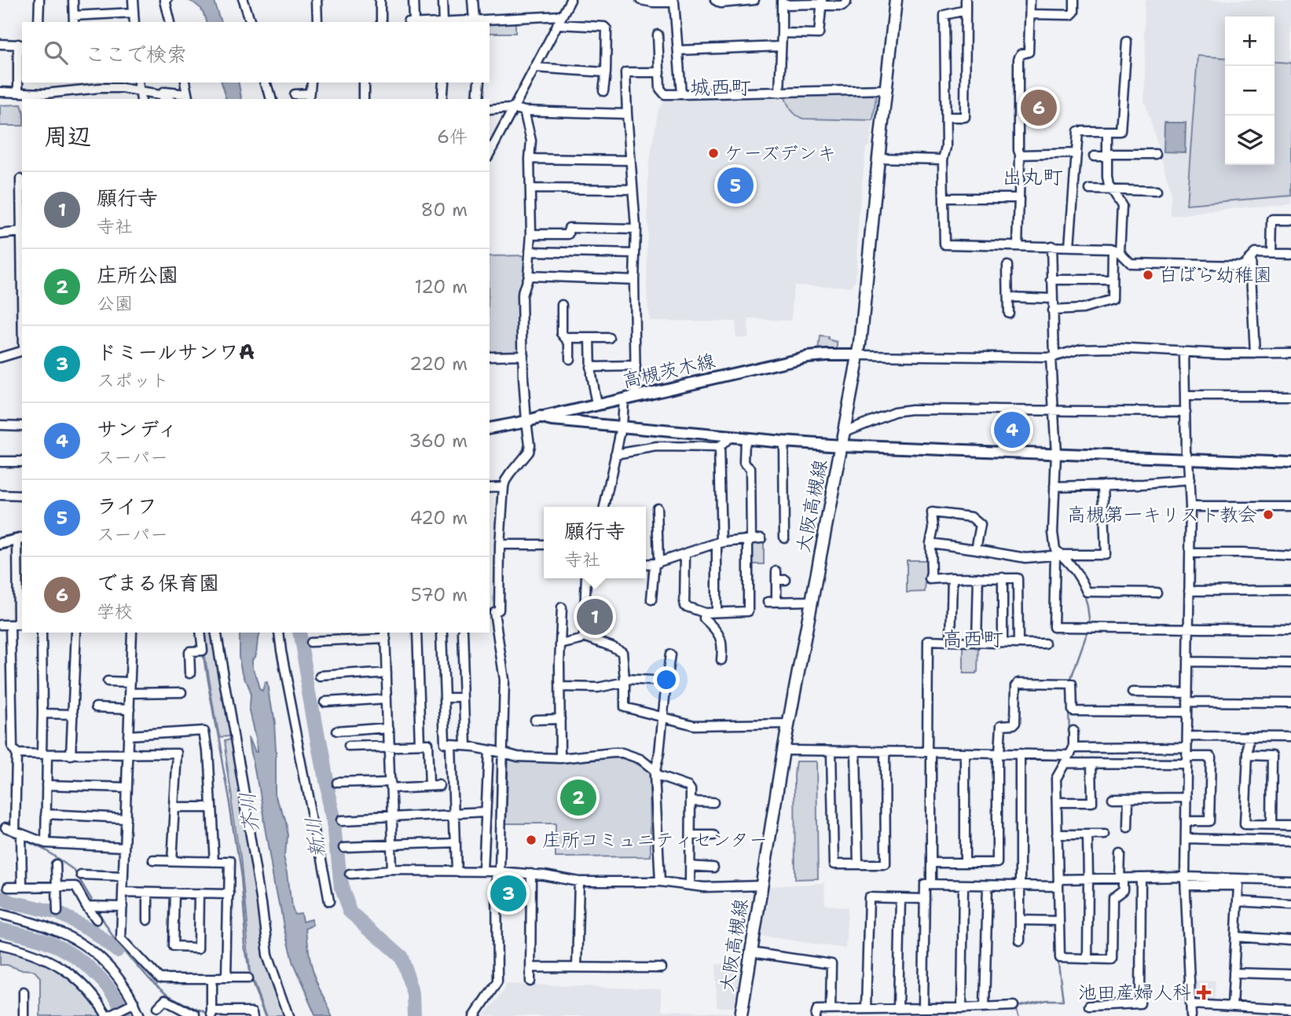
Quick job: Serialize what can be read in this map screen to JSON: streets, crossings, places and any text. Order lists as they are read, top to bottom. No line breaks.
{"streets":{"main road":["大阪高槻線"],"street":["高槻茨木線"]},"crossings":[["高槻茨木線","大阪高槻線"]],"districts":["城西町","出丸町","高西町"],"water":["芥川","新川"],"places":{"other":["ケーズデンキ","白ばら幼稚園","高槻第一キリスト教会","庄所コミュニティセンター"],"health":["池田産婦人科"]},"page":{"map_buttons":["+","−"],"search":"ここで検索","pins":["6","5","4","1","2","3"],"heading":["周辺","6件"],"list":[{"mark":"1","name":"願行寺","note":"寺社","value":"80 m"},{"mark":"2","name":"庄所公園","note":"公園","value":"120 m"},{"mark":"3","name":"ドミールサンワA","note":"スポット","value":"220 m"},{"mark":"4","name":"サンディ","note":"スーパー","value":"360 m"},{"mark":"5","name":"ライフ","note":"スーパー","value":"420 m"},{"mark":"6","name":"でまる保育園","note":"学校","value":"570 m"}],"popup":["願行寺","寺社"]}}
